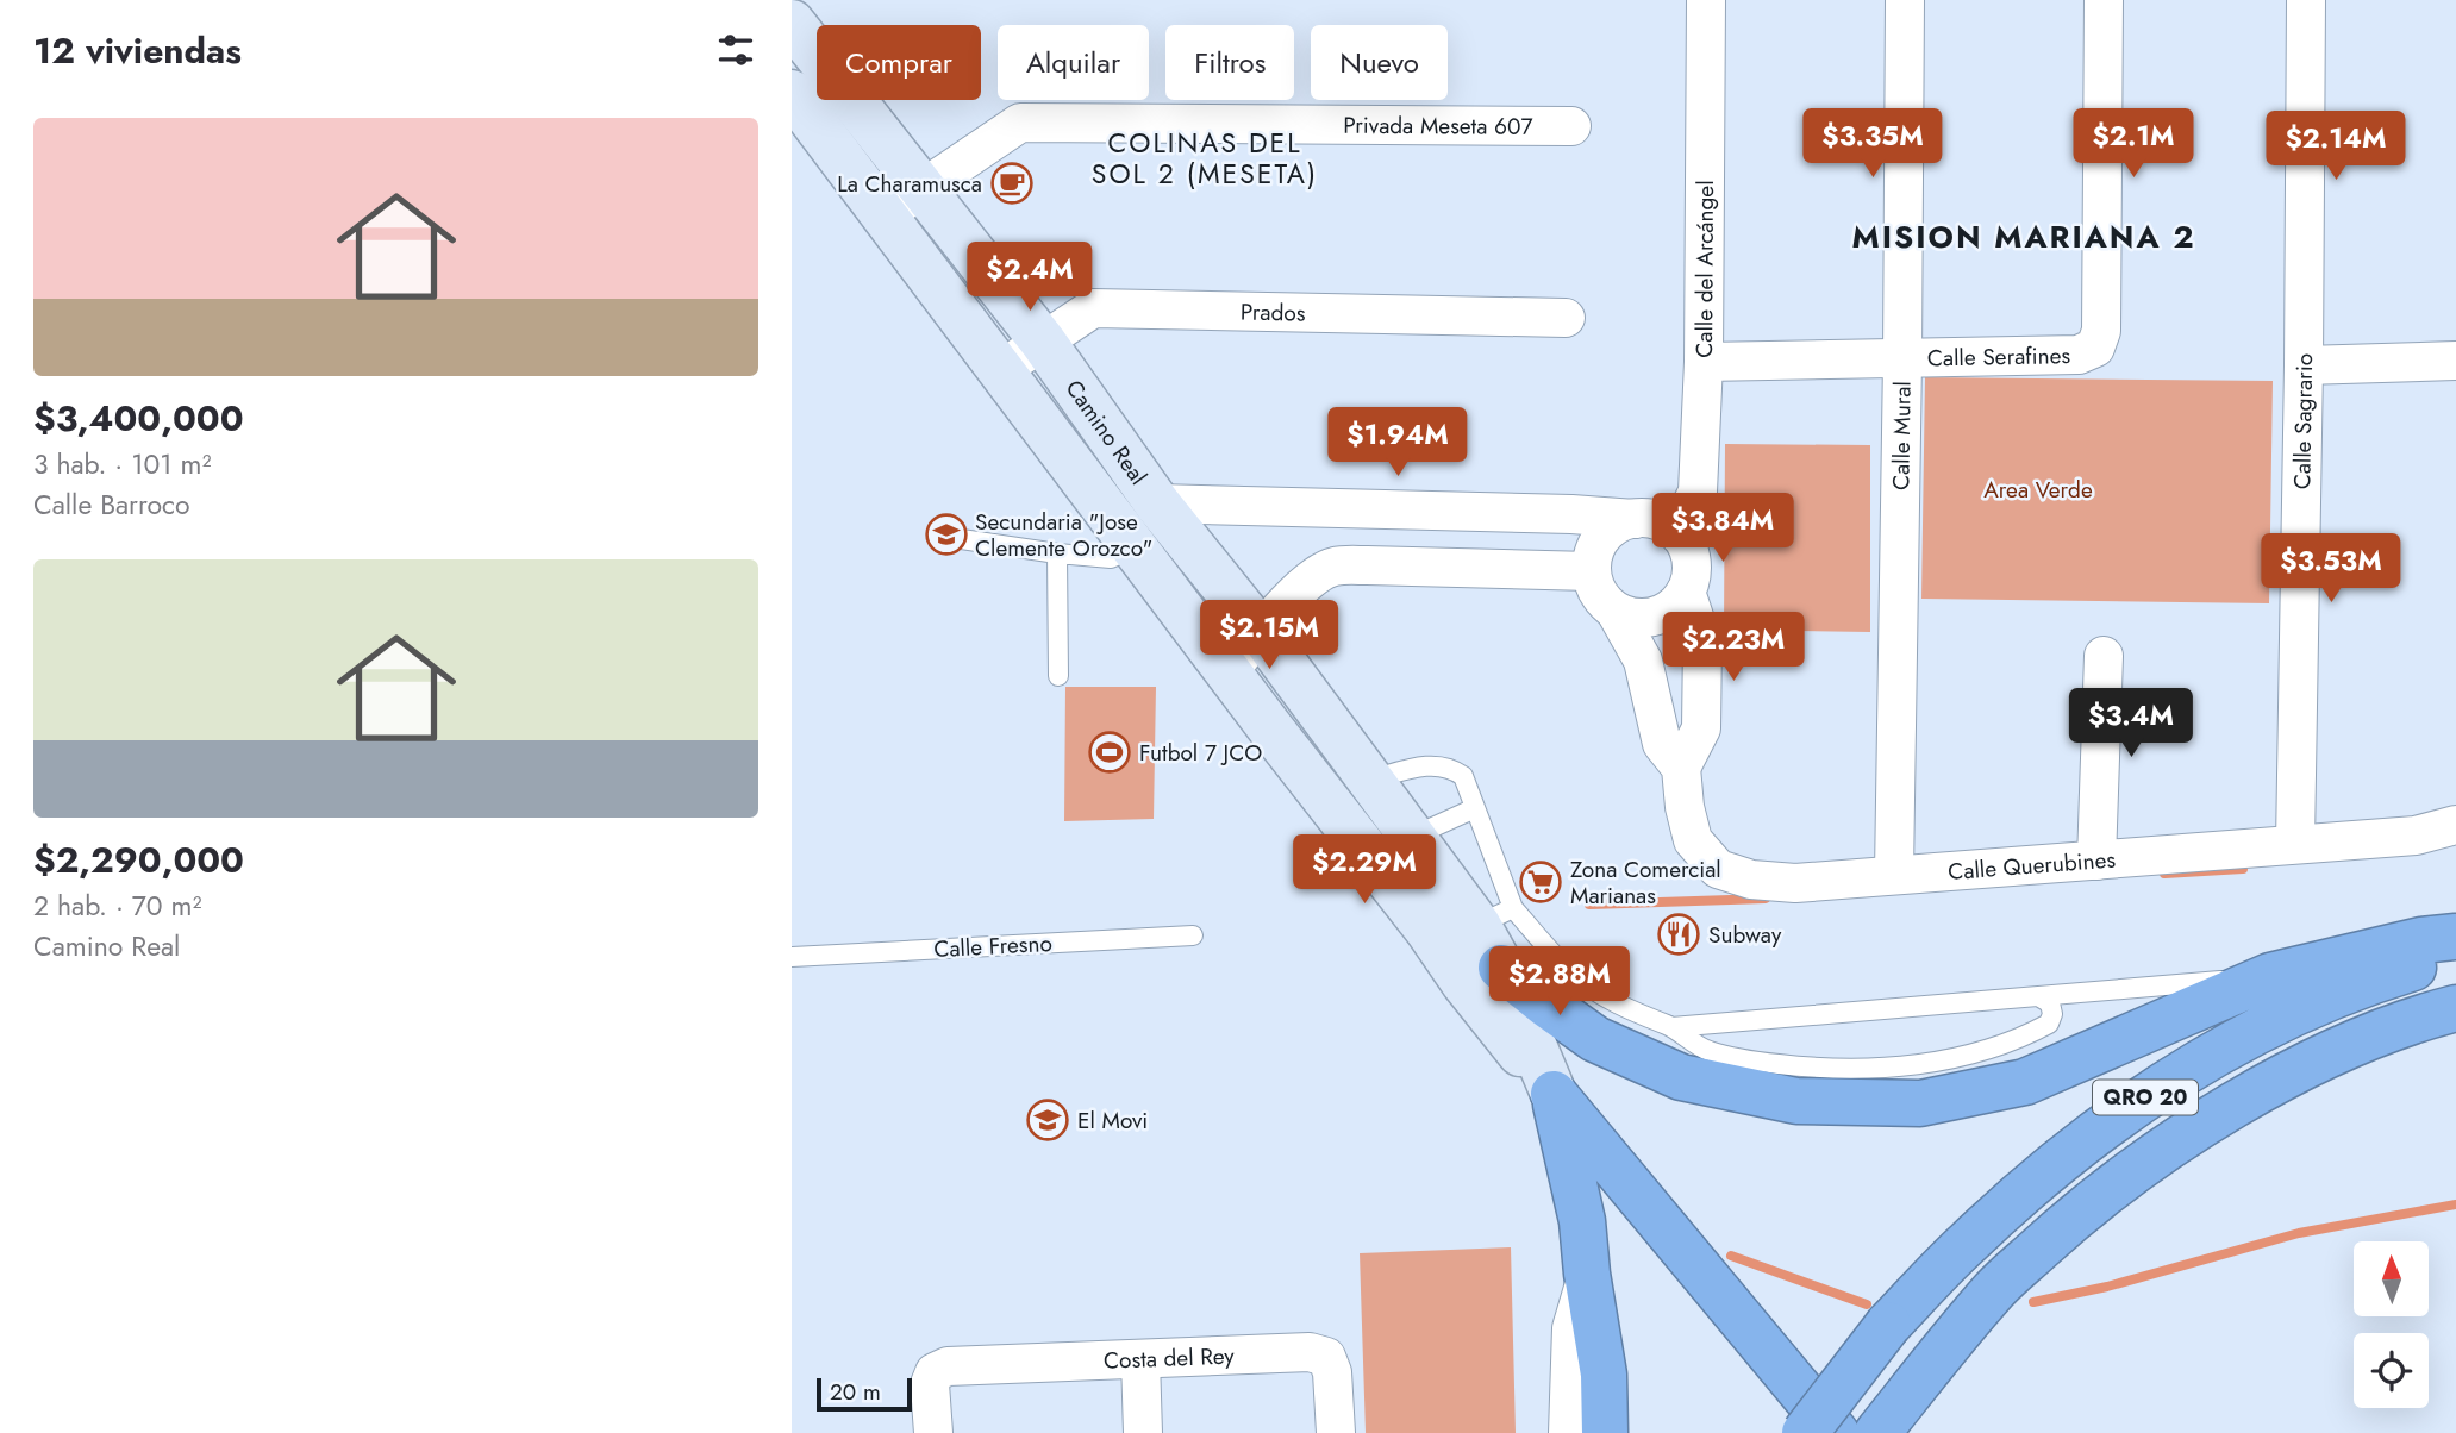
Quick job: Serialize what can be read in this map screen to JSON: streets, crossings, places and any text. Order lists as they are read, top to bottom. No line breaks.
{"streets":{"highway":["QRO 20"],"street":["Privada Meseta 607","Calle del Arcángel","Prados","Calle Serafines","Calle Sagrario","Camino Real","Calle Mural","Calle Querubines","Costa del Rey"],"lane":["Calle Fresno"]},"crossings":[["Privada Meseta 607","Camino Real"],["Calle del Arcángel","Calle Serafines"],["Calle del Arcángel","Calle Querubines"],["Prados","Camino Real"],["Calle Serafines","Calle Mural"],["Calle Sagrario","Calle Querubines"],["Calle Mural","Calle Querubines"]],"districts":["COLINAS DEL SOL 2 (MESETA)","MISION MARIANA 2"],"parks":["Area Verde"],"places":{"cafe":["La Charamusca"],"school or university":["Secundaria \"Jose Clemente Orozco\"","El Movi"],"sports":["Futbol 7 JCO"],"supermarket":["Zona Comercial Marianas"],"restaurant":["Subway"]},"scale_bar":"20 m","north":"top","page":{"heading":"12 viviendas","chip":["Comprar","Alquilar","Filtros","Nuevo"],"list":[{"name":"$3,400,000","note":"3 hab. · 101 m² · Calle Barroco"},{"name":"$2,290,000","note":"2 hab. · 70 m² · Camino Real"}],"price":["$3.35M","$2.1M","$2.14M","$2.4M","$1.94M","$3.84M","$3.53M","$2.15M","$2.23M","$3.4M","$2.29M","$2.88M"],"scale":"20 m"}}
